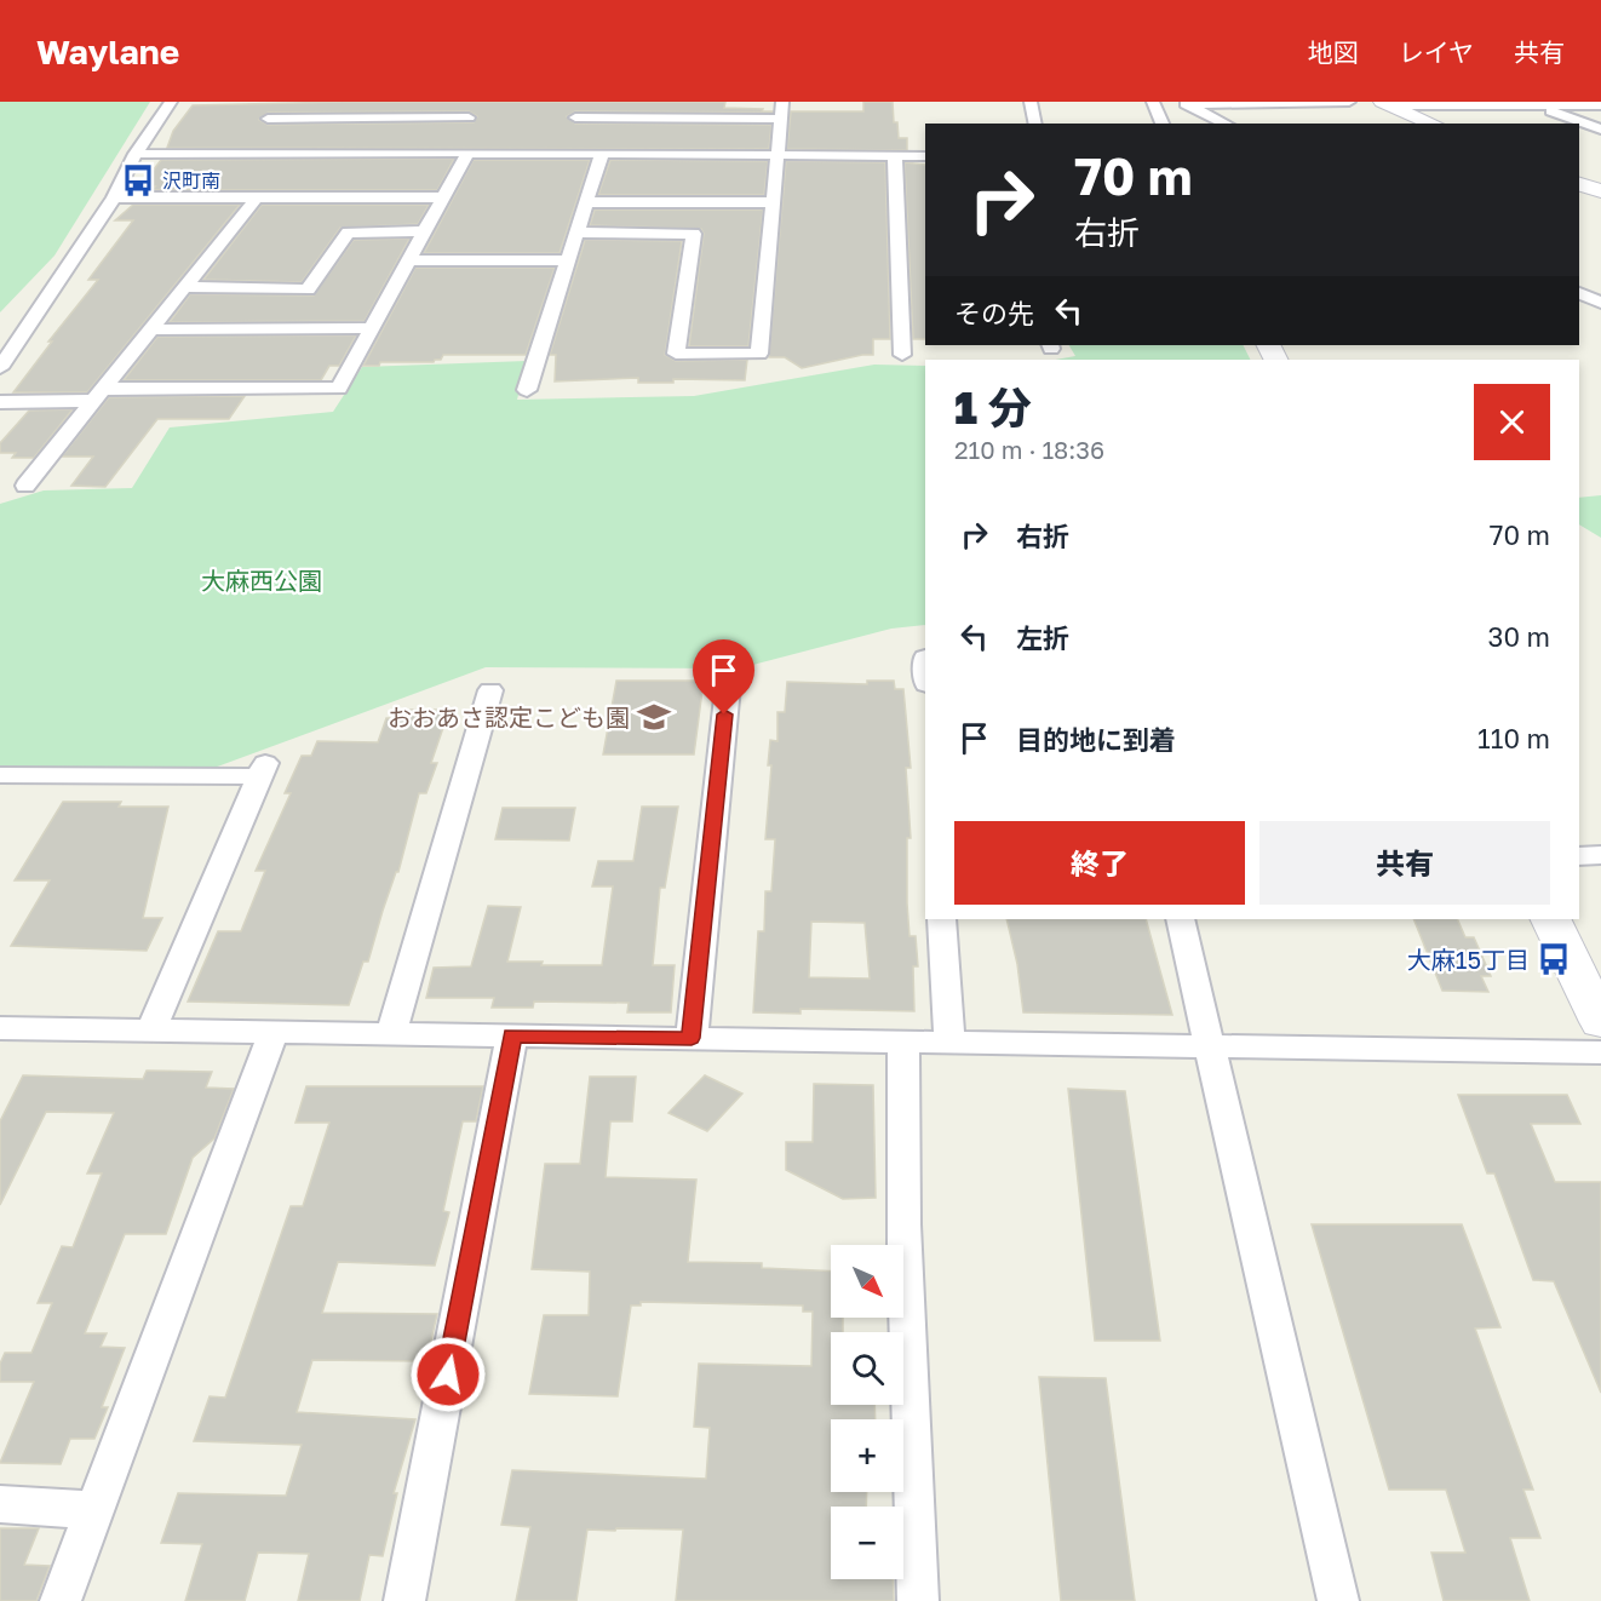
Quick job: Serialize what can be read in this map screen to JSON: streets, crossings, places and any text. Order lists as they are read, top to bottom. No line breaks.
{"parks":["大麻西公園"],"places":{"bus stop":["沢町南","大麻15丁目"],"school or university":["おおあさ認定こども園"]},"north":"bottom right","page":{"header":"Waylane","nav":["地図","レイヤ","共有"],"turn":["70 m","右折"],"then":"その先","heading":["1 分","210 m · 18:36"],"list":[{"name":"右折","value":"70 m"},{"name":"左折","value":"30 m"},{"name":"目的地に到着","value":"110 m"}],"buttons":["終了","共有"],"map_buttons":["+","−"]}}
